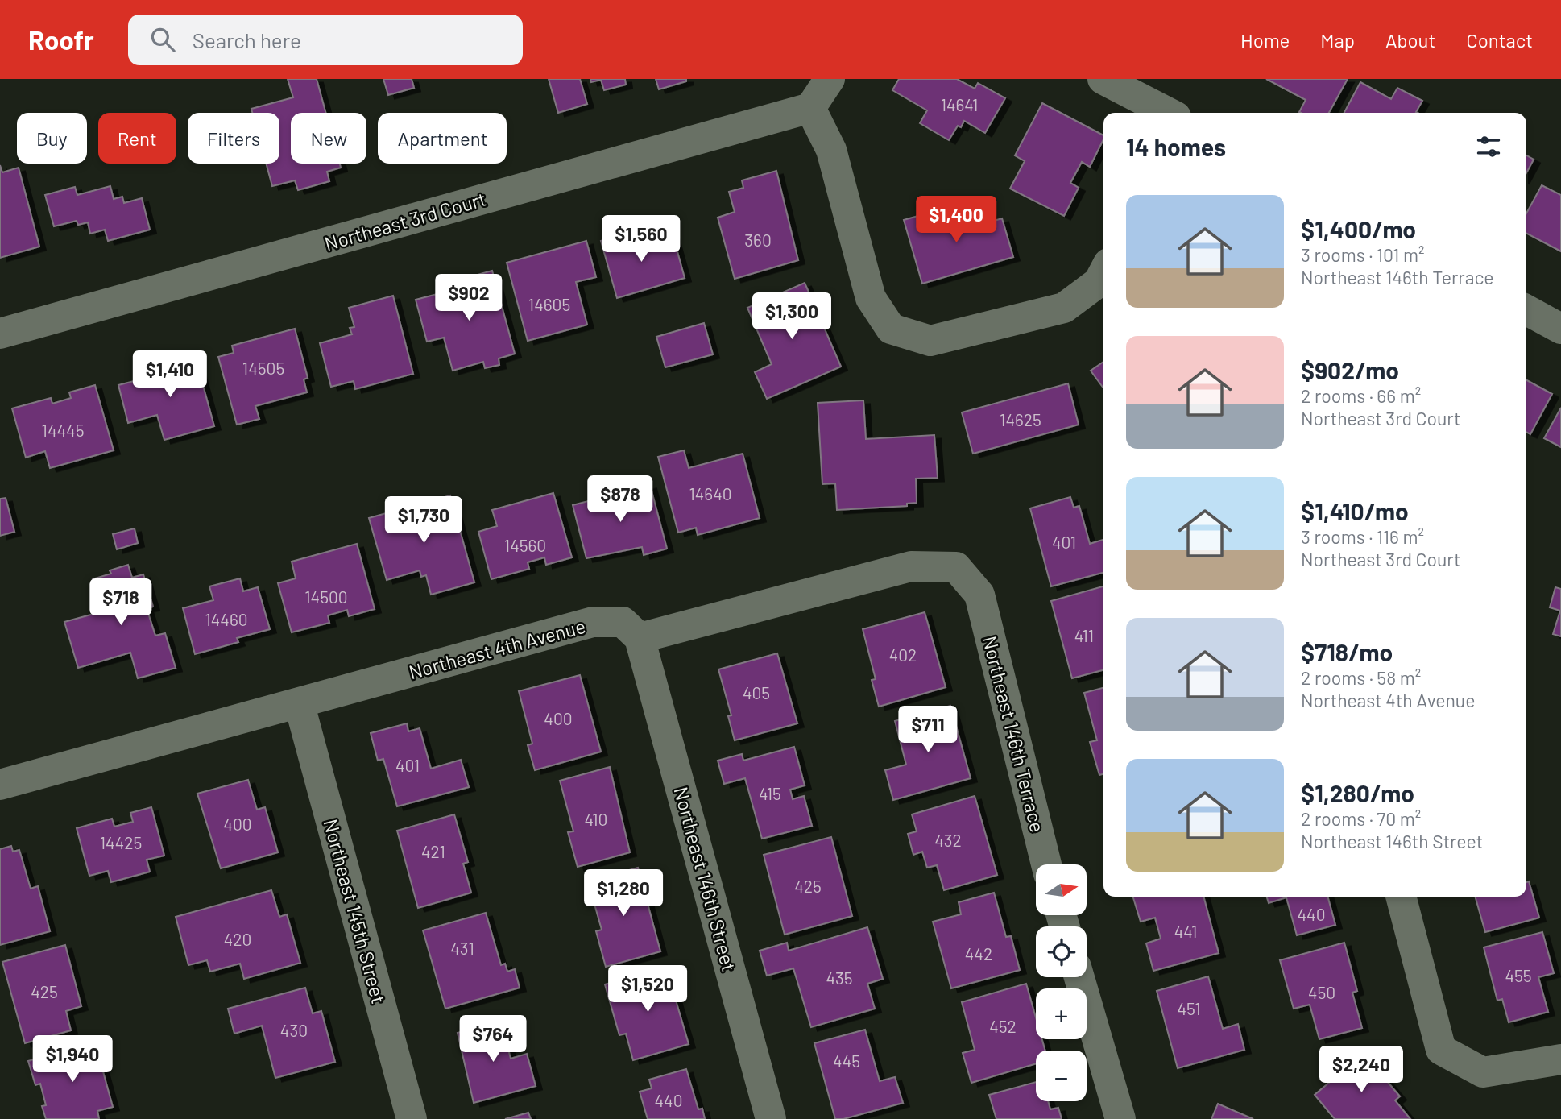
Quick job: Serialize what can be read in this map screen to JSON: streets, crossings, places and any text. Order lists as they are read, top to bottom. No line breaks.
{"streets":{"street":["Northeast 3rd Court","Northeast 4th Avenue","Northeast 146th Terrace","Northeast 146th Street","Northeast 145th Street"]},"crossings":[["Northeast 4th Avenue","Northeast 146th Terrace"],["Northeast 4th Avenue","Northeast 146th Street"],["Northeast 4th Avenue","Northeast 145th Street"],["Northeast 146th Terrace","Northeast 146th Street"]],"house_numbers":["14641","360","14605","14505","14625","14445","14640","401","14560","14500","14460","411","402","405","400","401","415","410","400","432","14425","421","425","440","441","420","431","442","455","435","425","450","451","452","430","445","440"],"north":"right","page":{"header":"Roofr","search":"Search here","nav":["Home","Map","About","Contact"],"chip":["Buy","Rent","Filters","New","Apartment"],"heading":"14 homes","list":[{"name":"$1,400/mo","note":"3 rooms · 101 m² · Northeast 146th Terrace"},{"name":"$902/mo","note":"2 rooms · 66 m² · Northeast 3rd Court"},{"name":"$1,410/mo","note":"3 rooms · 116 m² · Northeast 3rd Court"},{"name":"$718/mo","note":"2 rooms · 58 m² · Northeast 4th Avenue"},{"name":"$1,280/mo","note":"2 rooms · 70 m² · Northeast 146th Street"}],"price":["$1,400","$1,560","$902","$1,300","$1,410","$878","$1,730","$718","$711","$1,280","$1,520","$764","$1,940","$2,240"],"map_buttons":["+","−"]}}
